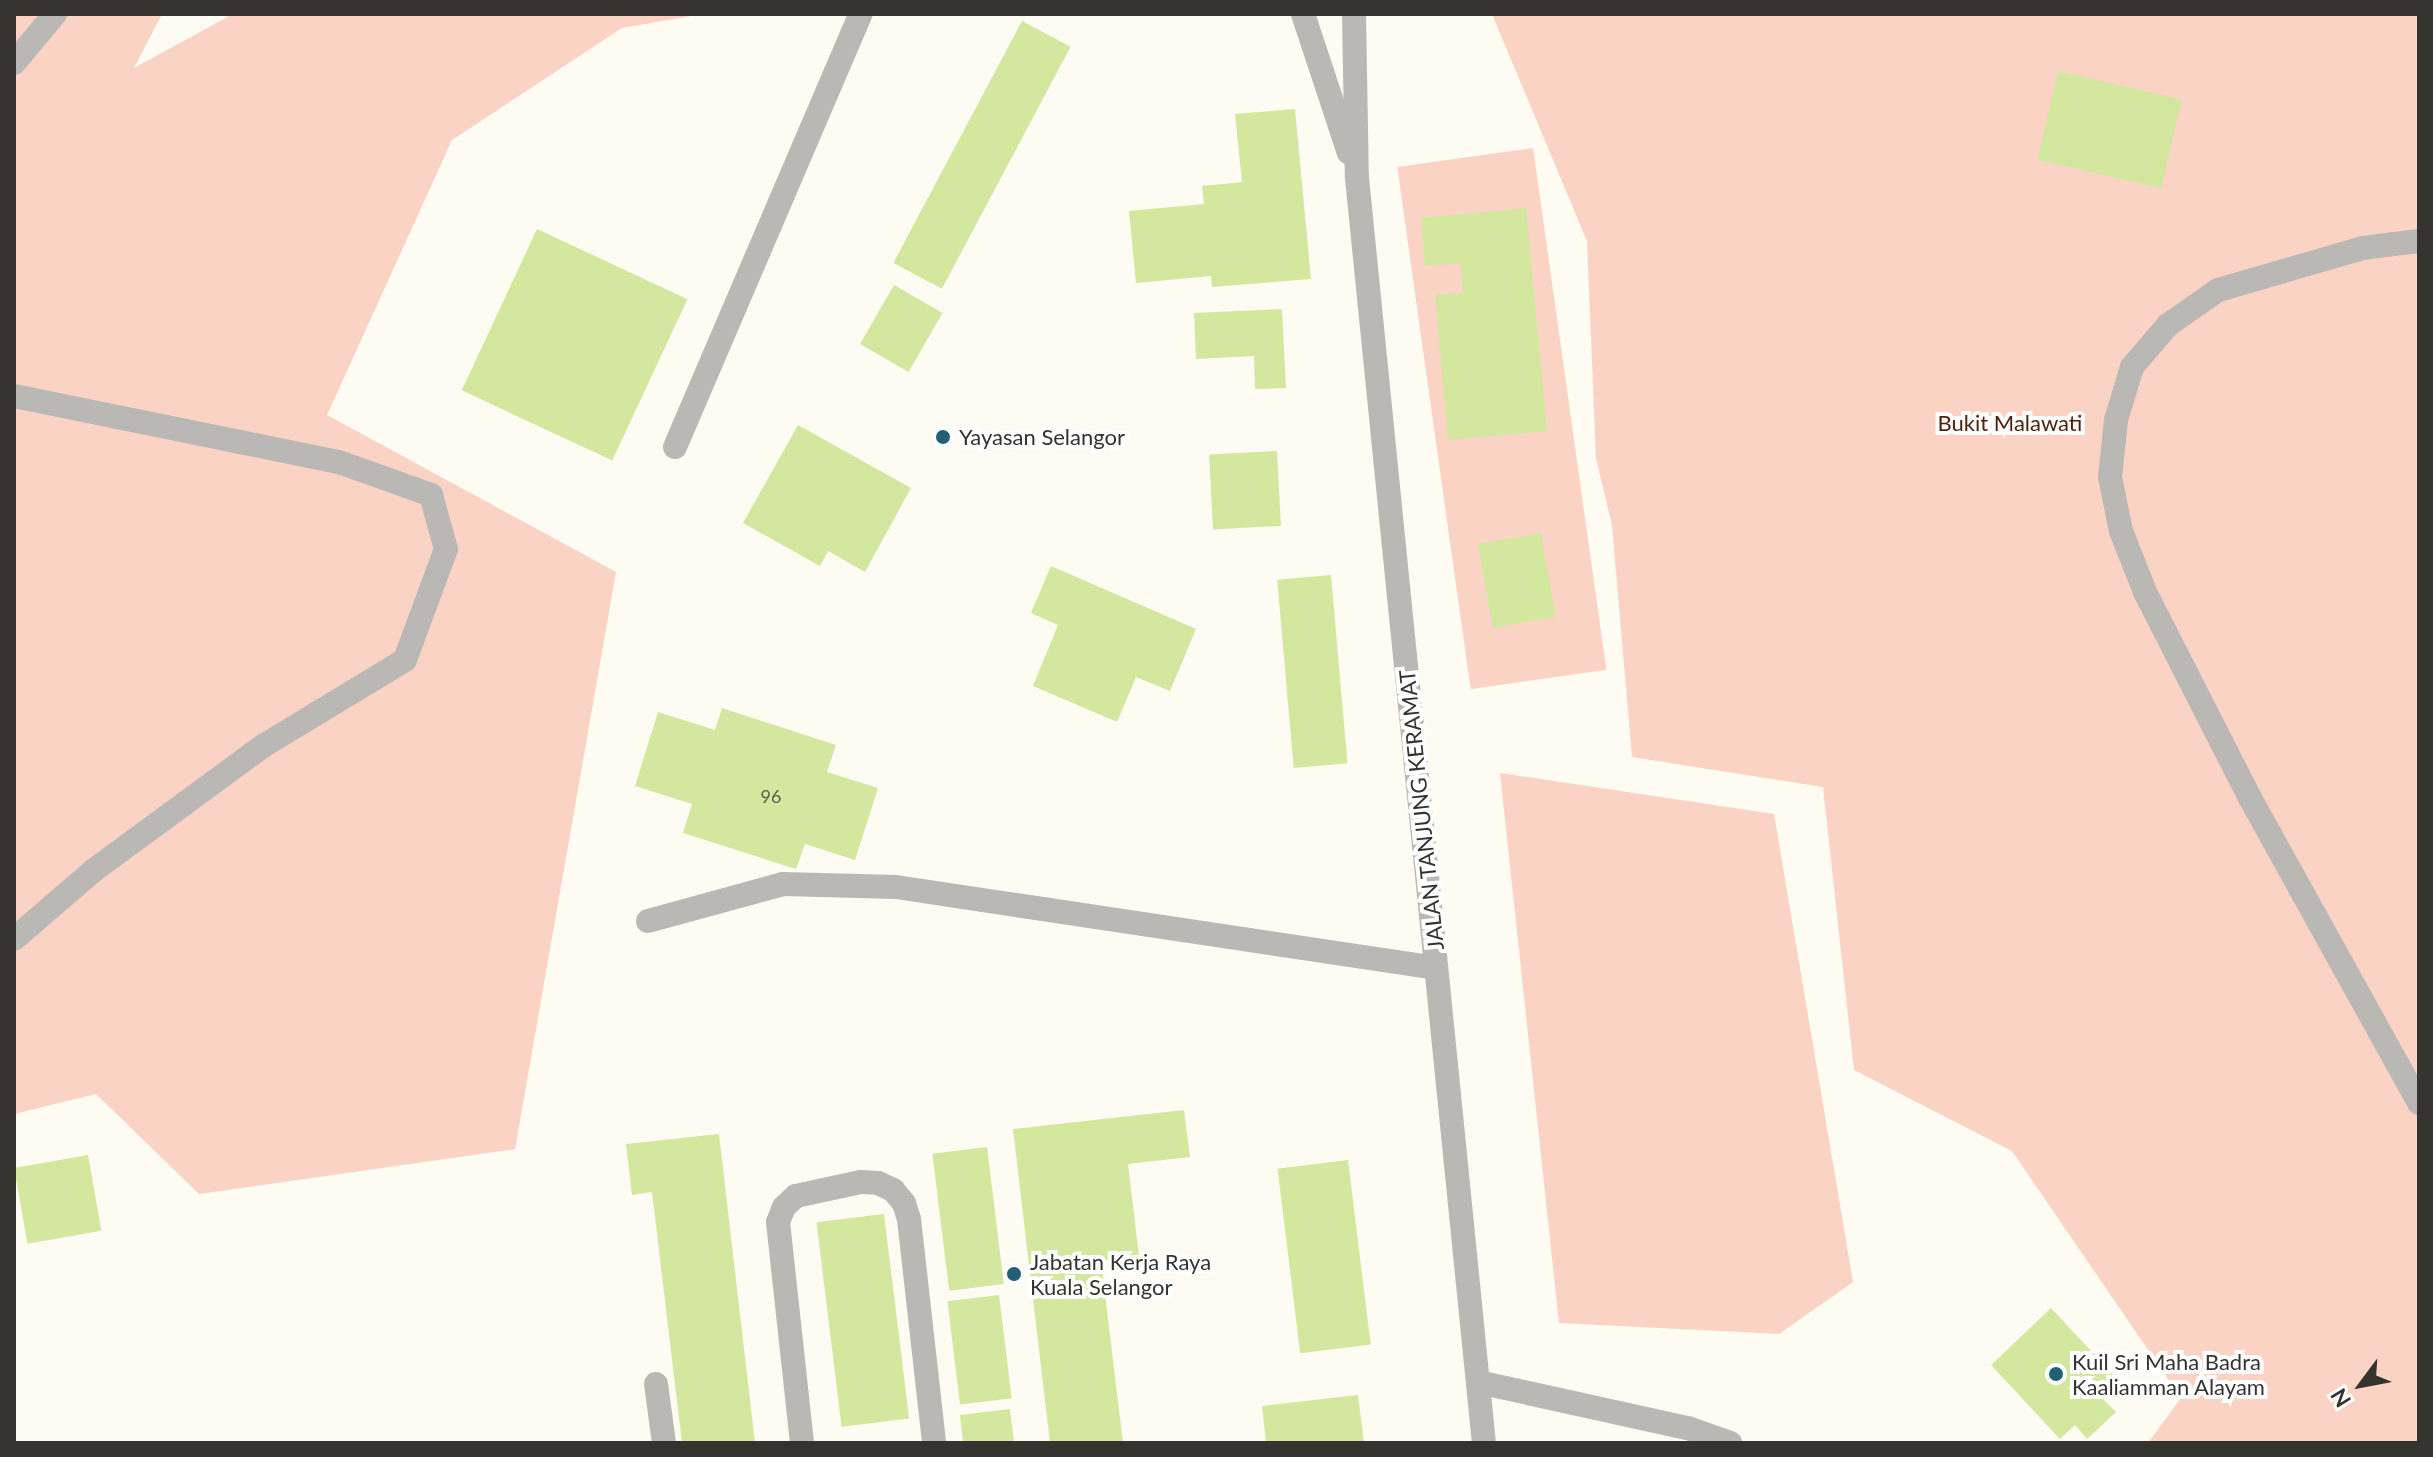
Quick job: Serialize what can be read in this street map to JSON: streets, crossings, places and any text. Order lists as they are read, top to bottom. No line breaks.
{"streets":{"street":["JALAN TANJUNG KERAMAT"]},"parks":["Bukit Malawati"],"places":["Yayasan Selangor","Jabatan Kerja Raya Kuala Selangor","Kuil Sri Maha Badra Kaaliamman Alayam"],"house_numbers":["96"],"north":"bottom left"}
